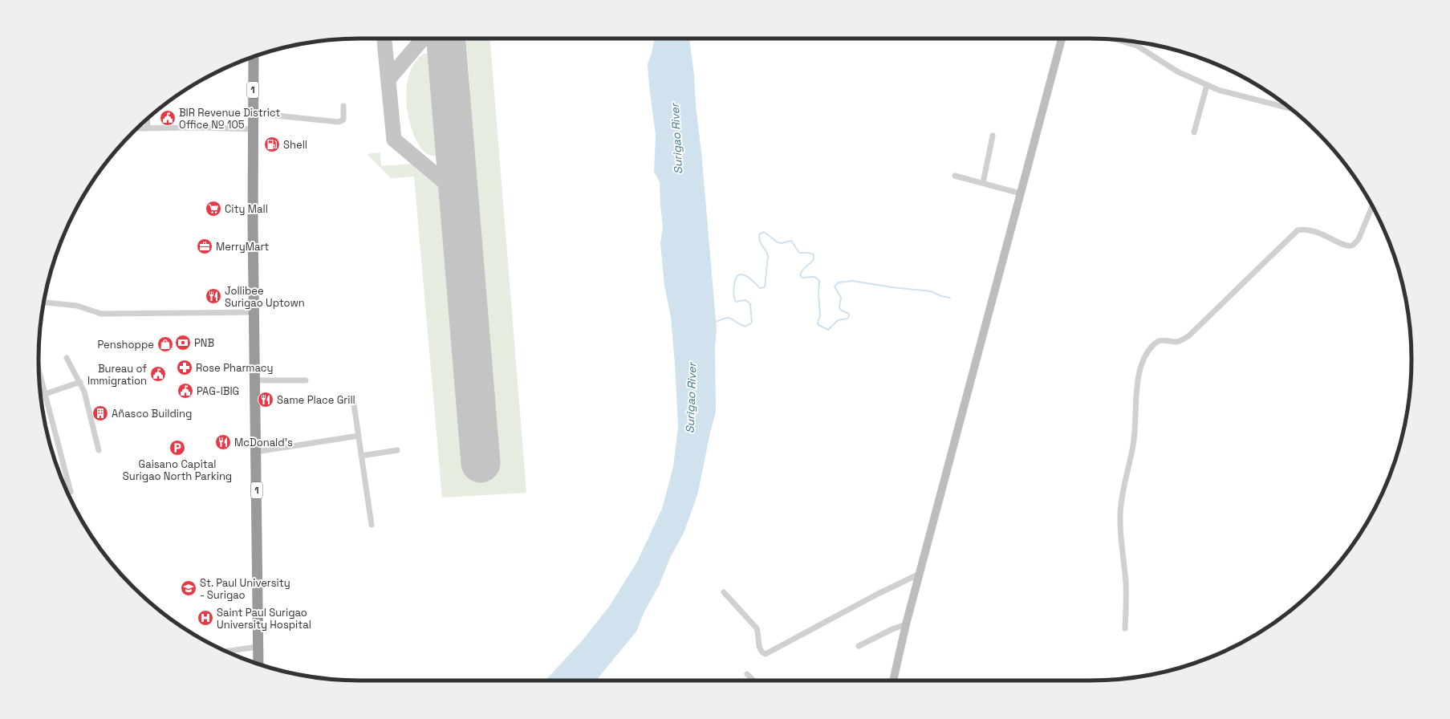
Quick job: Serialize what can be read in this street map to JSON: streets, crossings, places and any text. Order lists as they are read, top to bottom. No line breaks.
{"streets":{"highway":["1"]},"water":["Surigao River"],"places":{"public building":["BIR Revenue District Office № 105","Bureau of Immigration","PAG-IBIG"],"fuel station":["Shell"],"supermarket":["City Mall"],"office":["MerryMart"],"restaurant":["Jollibee Surigao Uptown","Same Place Grill","McDonald's"],"bank":["PNB"],"shop":["Penshoppe"],"pharmacy":["Rose Pharmacy"],"building":["Añasco Building"],"parking":["Gaisano Capital Surigao North Parking"],"school or university":["St. Paul University - Surigao"],"hospital":["Saint Paul Surigao University Hospital"]}}
